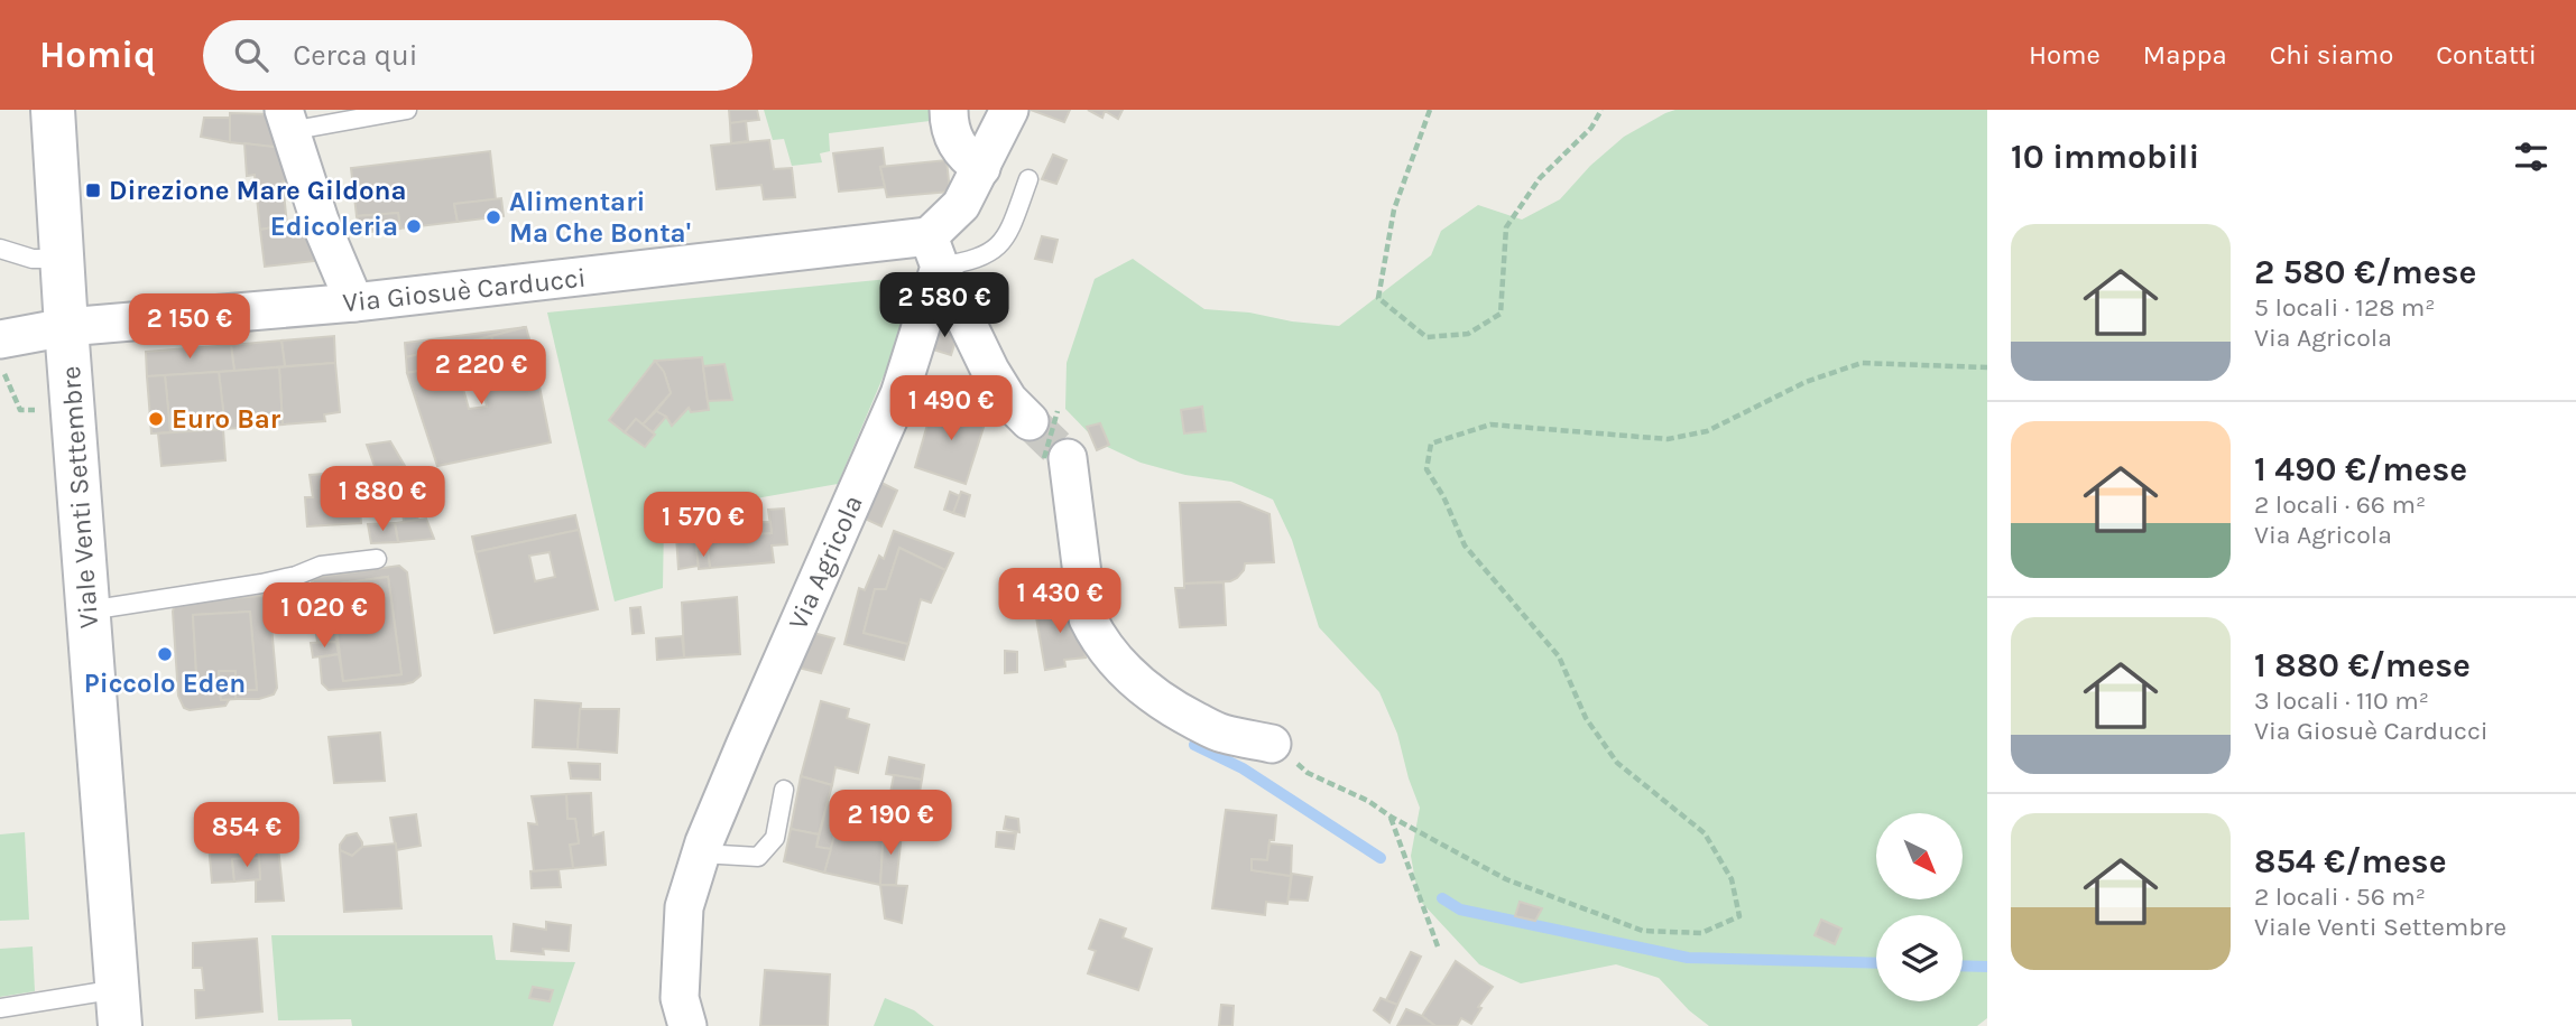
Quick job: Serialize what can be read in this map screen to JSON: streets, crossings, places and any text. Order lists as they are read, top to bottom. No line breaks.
{"streets":{"main road":["Viale Venti Settembre"],"street":["Via Giosuè Carducci","Via Agricola"]},"crossings":[["Via Giosuè Carducci","Viale Venti Settembre"],["Via Giosuè Carducci","Via Agricola"]],"places":{"transit":["Direzione Mare Gildona"],"other":["Alimentari Ma Che Bonta'","Edicoleria","Euro Bar","Piccolo Eden"]},"north":"bottom right","page":{"header":"Homiq","search":"Cerca qui","nav":["Home","Mappa","Chi siamo","Contatti"],"heading":"10 immobili","list":[{"name":"2 580 €/mese","note":"5 locali · 128 m² · Via Agricola"},{"name":"1 490 €/mese","note":"2 locali · 66 m² · Via Agricola"},{"name":"1 880 €/mese","note":"3 locali · 110 m² · Via Giosuè Carducci"},{"name":"854 €/mese","note":"2 locali · 56 m² · Viale Venti Settembre"}],"price":["2 580 €","2 150 €","2 220 €","1 490 €","1 880 €","1 570 €","1 430 €","1 020 €","2 190 €","854 €"]}}
